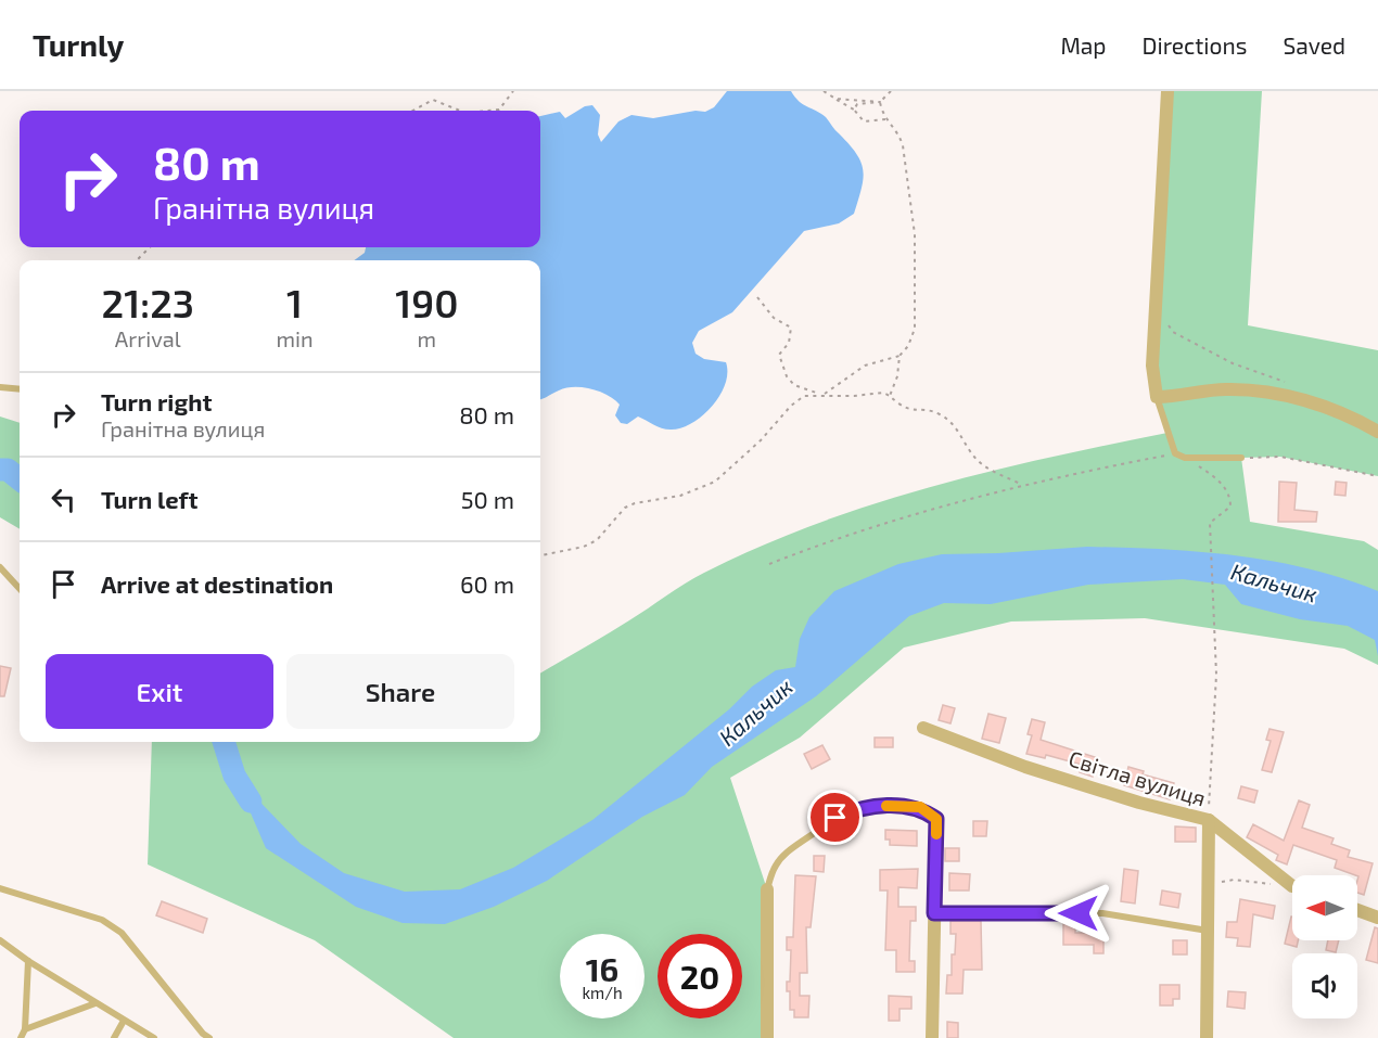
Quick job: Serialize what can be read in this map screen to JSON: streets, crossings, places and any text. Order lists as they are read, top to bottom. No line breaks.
{"streets":{"street":["Світла вулиця"]},"water":["Кальчик"],"north":"left","page":{"header":"Turnly","nav":["Map","Directions","Saved"],"turn":["80 m","Гранітна вулиця"],"eta":["21:23","Arrival","1","min","190","m"],"list":[{"name":"Turn right","note":"Гранітна вулиця","value":"80 m"},{"name":"Turn left","value":"50 m"},{"name":"Arrive at destination","value":"60 m"}],"buttons":["Exit","Share"],"speed":"16 km/h","limit":"20"}}
